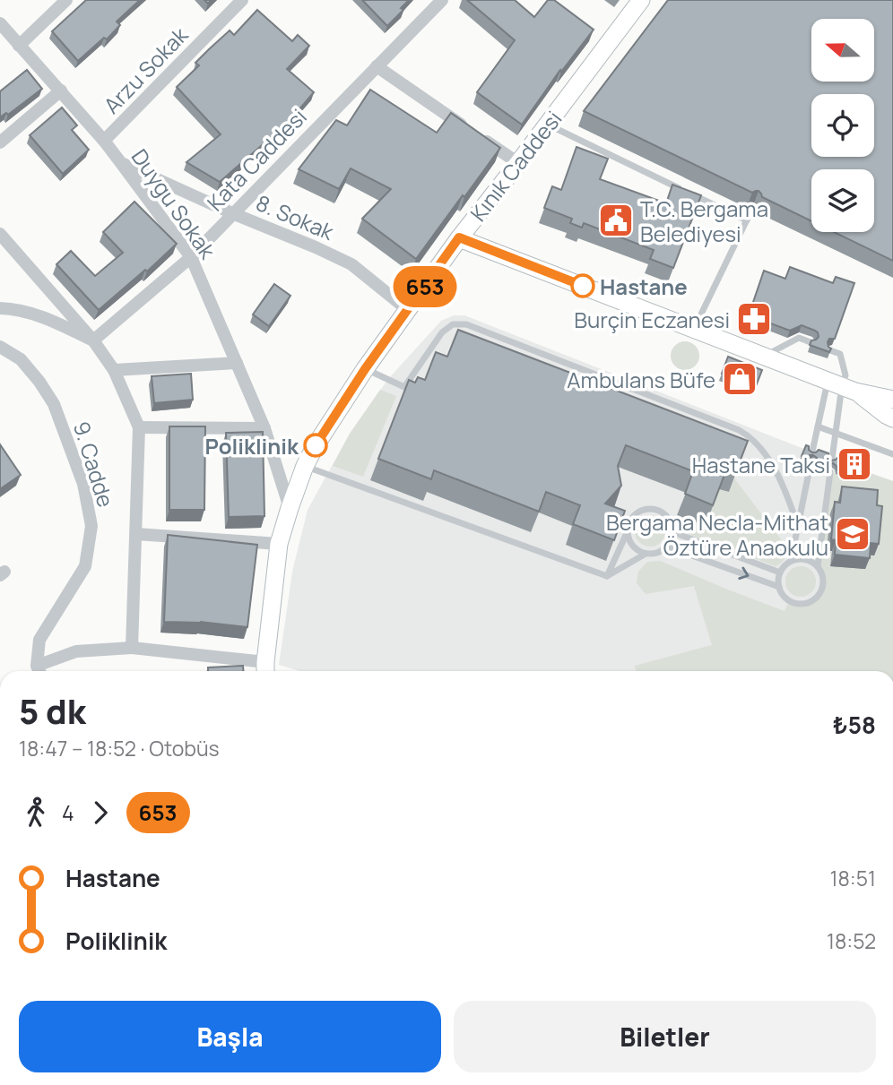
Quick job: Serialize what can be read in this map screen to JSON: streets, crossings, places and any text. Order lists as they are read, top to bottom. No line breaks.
{"streets":{"main road":["Kınık Caddesi"],"street":["Arzu Sokak","Kata Caddesi","Duygu Sokak","8. Sokak","9. Cadde"]},"crossings":[["Arzu Sokak","Duygu Sokak"],["Kata Caddesi","Duygu Sokak"],["Kata Caddesi","8. Sokak"],["Kınık Caddesi","Duygu Sokak"],["Kınık Caddesi","8. Sokak"],["Duygu Sokak","8. Sokak"]],"places":{"public building":["T.C. Bergama Belediyesi"],"other":["Hastane","Poliklinik"],"pharmacy":["Burçin Eczanesi"],"shop":["Ambulans Büfe"],"building":["Hastane Taksi"],"school or university":["Bergama Necla-Mithat Öztüre Anaokulu"]},"lines":["bus line 653"],"north":"left","page":{"on_map":"653","heading":["5 dk","18:47 – 18:52 · Otobüs","₺58"],"legs":["4","653"],"list":[{"name":"Hastane","value":"18:51"},{"name":"Poliklinik","value":"18:52"}],"buttons":["Başla","Biletler"]}}
